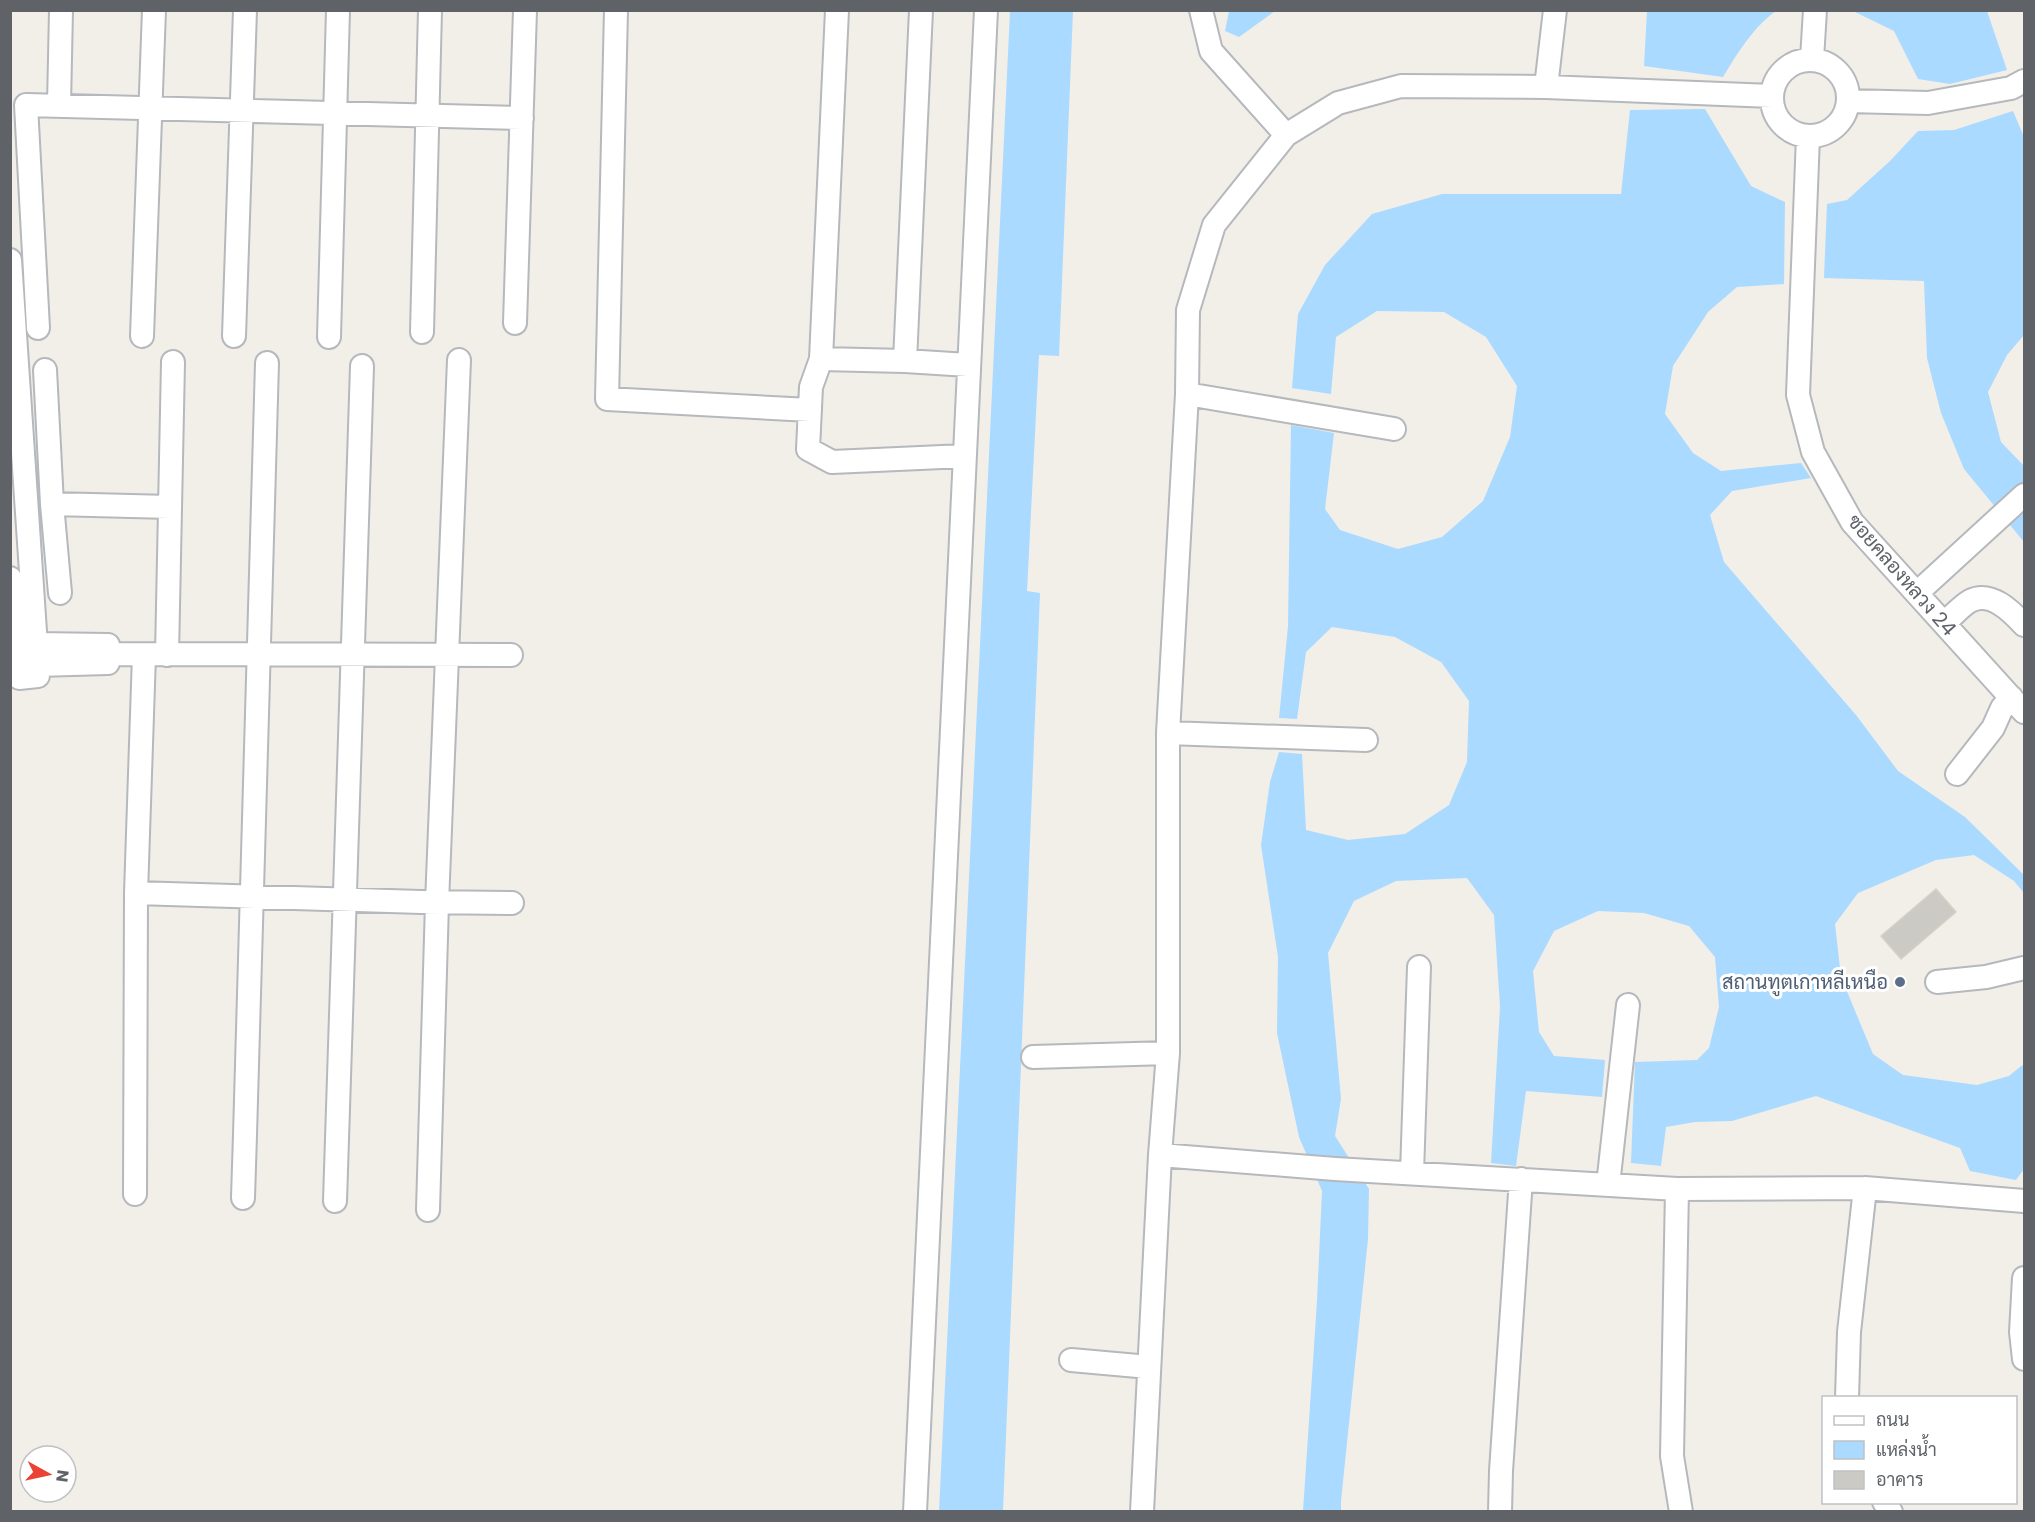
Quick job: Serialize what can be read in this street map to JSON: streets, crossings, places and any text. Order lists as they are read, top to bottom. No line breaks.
{"streets":{"street":["ซอยคลองหลวง 24"]},"places":["สถานทูตเกาหลีเหนือ"],"legend":["ถนน","แหล่งน้ำ","อาคาร"],"north":"right"}
